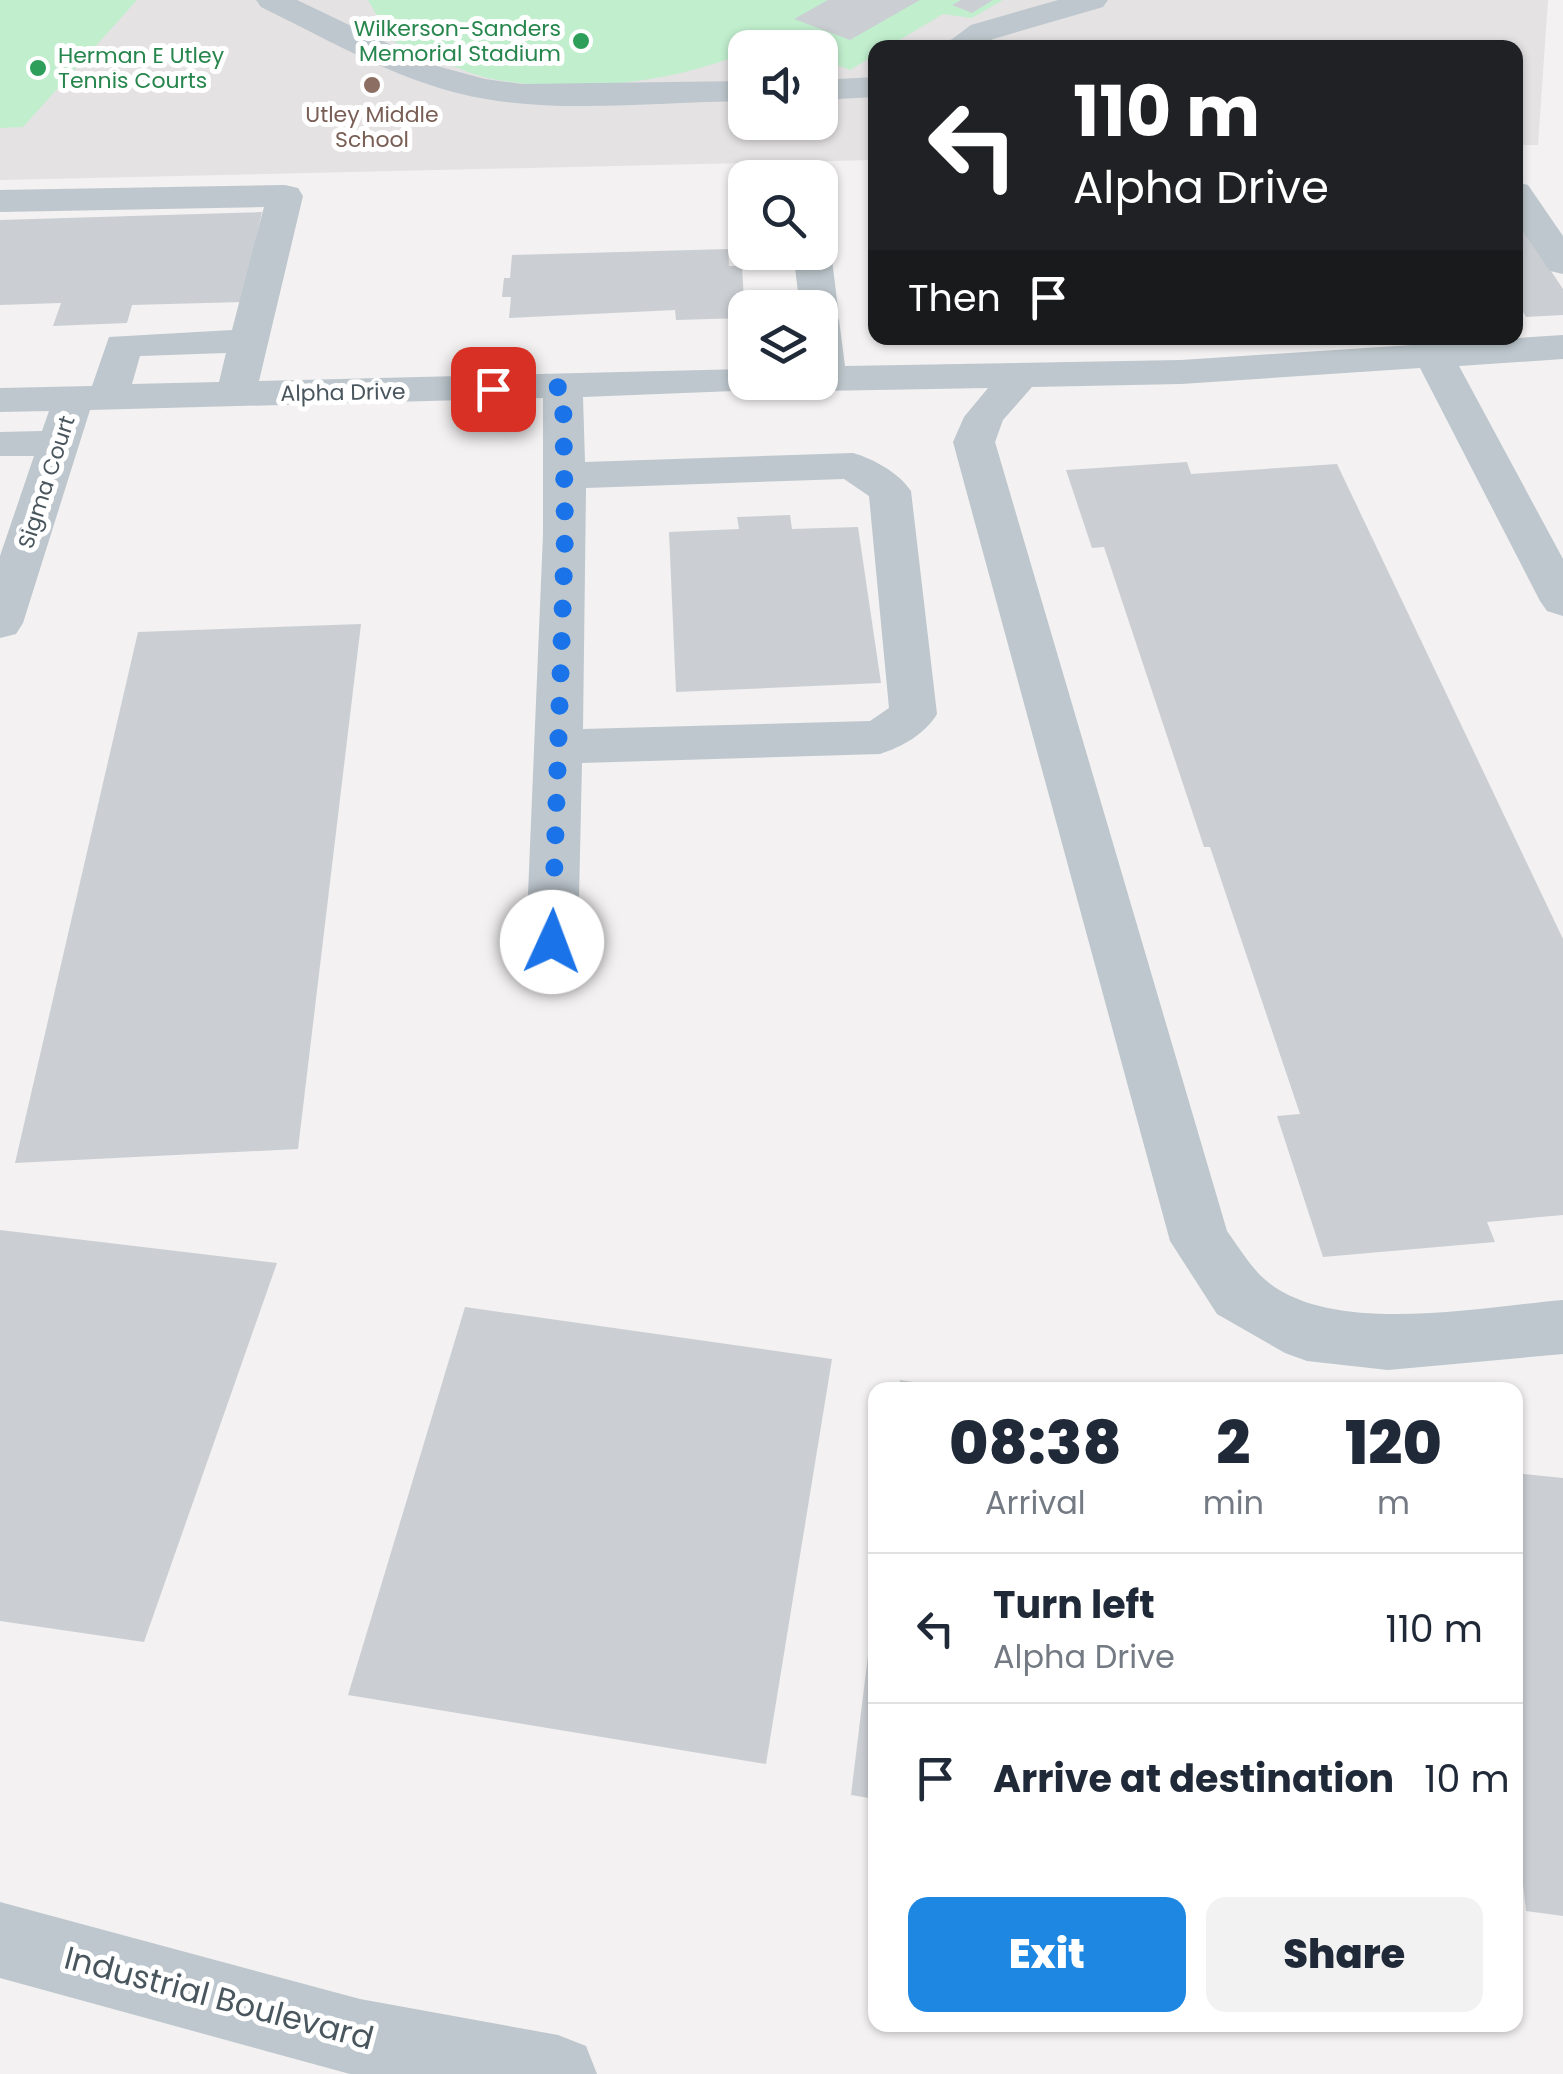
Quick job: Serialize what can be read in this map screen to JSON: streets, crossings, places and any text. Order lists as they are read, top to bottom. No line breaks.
{"streets":{"street":["Alpha Drive","Sigma Court","Industrial Boulevard"]},"crossings":[["Alpha Drive","Sigma Court"]],"places":["Wilkerson-Sanders Memorial Stadium","Herman E Utley Tennis Courts","Utley Middle School"],"page":{"turn":["110 m","Alpha Drive"],"then":"Then","eta":["08:38","Arrival","2","min","120","m"],"list":[{"name":"Turn left","note":"Alpha Drive","value":"110 m"},{"name":"Arrive at destination","value":"10 m"}],"buttons":["Exit","Share"]}}
